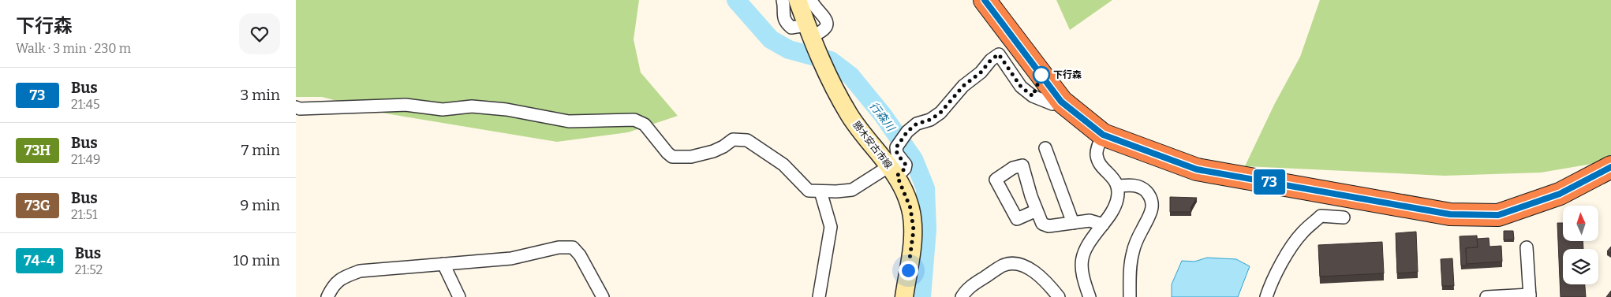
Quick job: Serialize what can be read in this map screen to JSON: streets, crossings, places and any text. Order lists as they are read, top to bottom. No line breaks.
{"streets":{"main road":["勝木安古市線"]},"water":["行森川"],"places":["下行森"],"lines":["bus line 73"],"north":"top","page":{"heading":["下行森","Walk · 3 min · 230 m"],"on_map":"73","list":[{"mark":"73","name":"Bus","note":"21:45","value":"3 min"},{"mark":"73H","name":"Bus","note":"21:49","value":"7 min"},{"mark":"73G","name":"Bus","note":"21:51","value":"9 min"},{"mark":"74-4","name":"Bus","note":"21:52","value":"10 min"}]}}
